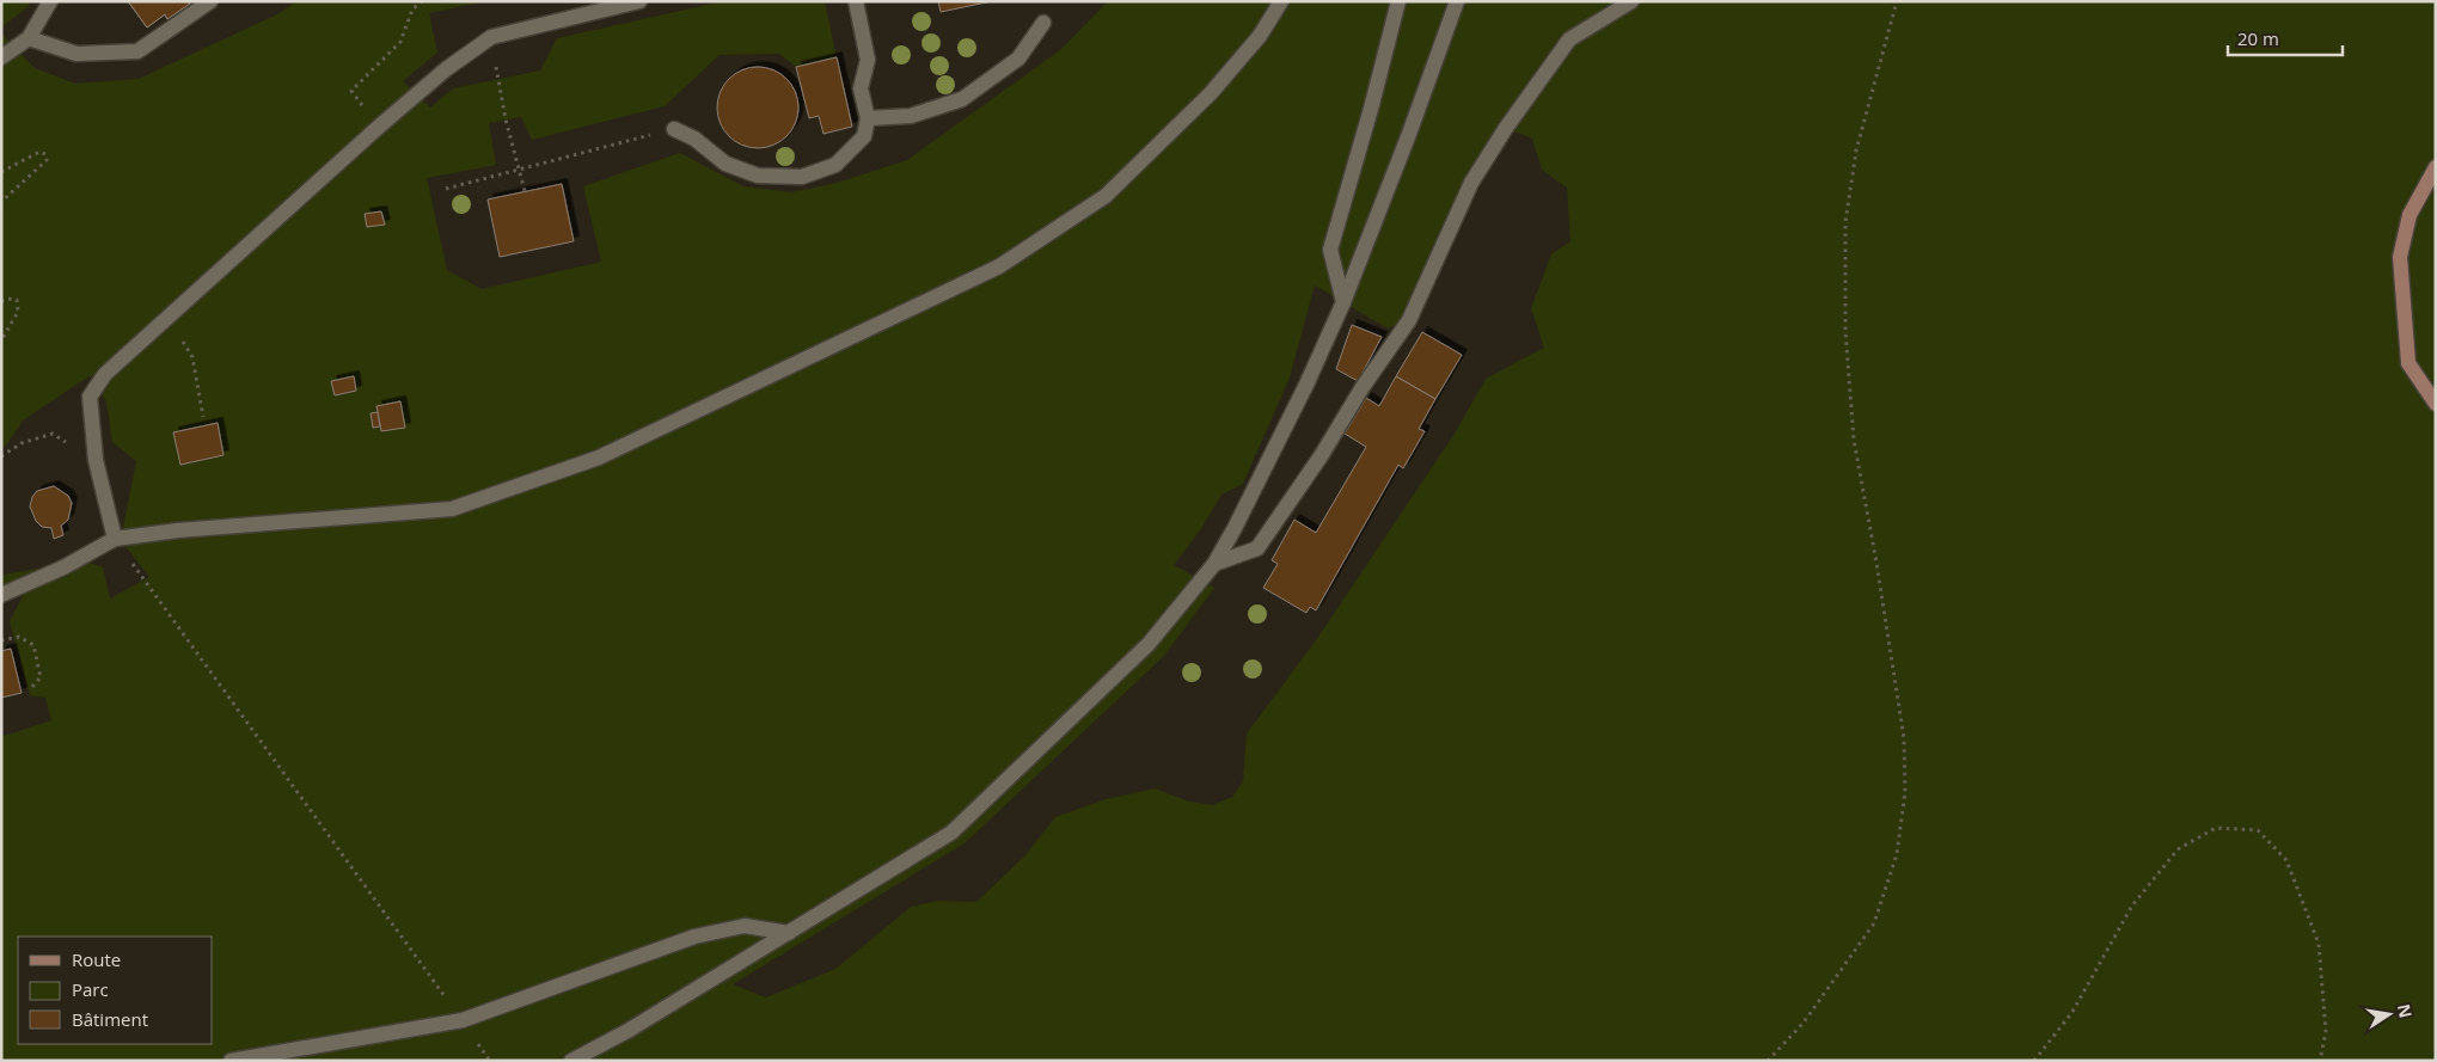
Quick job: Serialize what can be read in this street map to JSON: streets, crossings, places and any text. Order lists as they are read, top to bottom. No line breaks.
{"legend":["Route","Parc","Bâtiment"],"scale_bar":"20 m","north":"right"}
